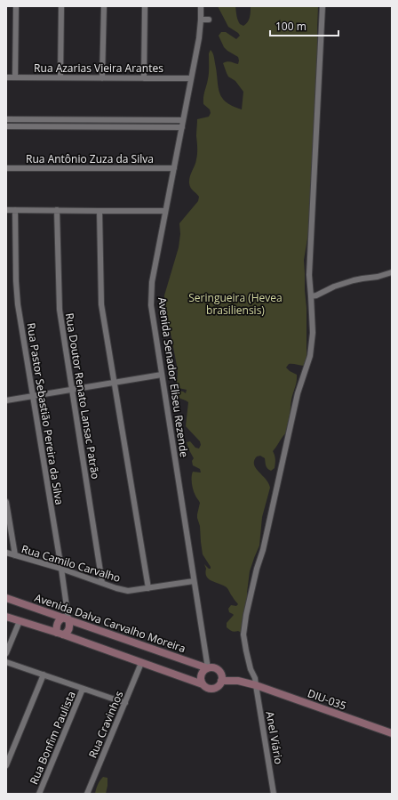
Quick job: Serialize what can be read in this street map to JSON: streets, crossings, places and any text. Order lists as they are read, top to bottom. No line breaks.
{"streets":{"street":["Rua Azarias Vieira Arantes","Rua Antônio Zuza da Silva","Avenida Senador Eliseu Rezende","Rua Doutor Renato Lansac Patrão","Rua Pastor Sebastião Pereira da Silva","Rua Camilo Carvalho","Avenida Dalva Carvalho Moreira","DIU-035","Rua Cravinhos","Rua Bonfim Paulista","Anel Viário"]},"crossings":[["Rua Azarias Vieira Arantes","Avenida Senador Eliseu Rezende"],["Rua Antônio Zuza da Silva","Avenida Senador Eliseu Rezende"],["Avenida Senador Eliseu Rezende","Rua Camilo Carvalho"],["Avenida Senador Eliseu Rezende","Avenida Dalva Carvalho Moreira"],["Rua Doutor Renato Lansac Patrão","Rua Camilo Carvalho"],["Rua Pastor Sebastião Pereira da Silva","Rua Camilo Carvalho"],["Rua Pastor Sebastião Pereira da Silva","Avenida Dalva Carvalho Moreira"],["DIU-035","Anel Viário"]],"parks":["Seringueira (Hevea brasiliensis)"],"scale_bar":"100 m"}
